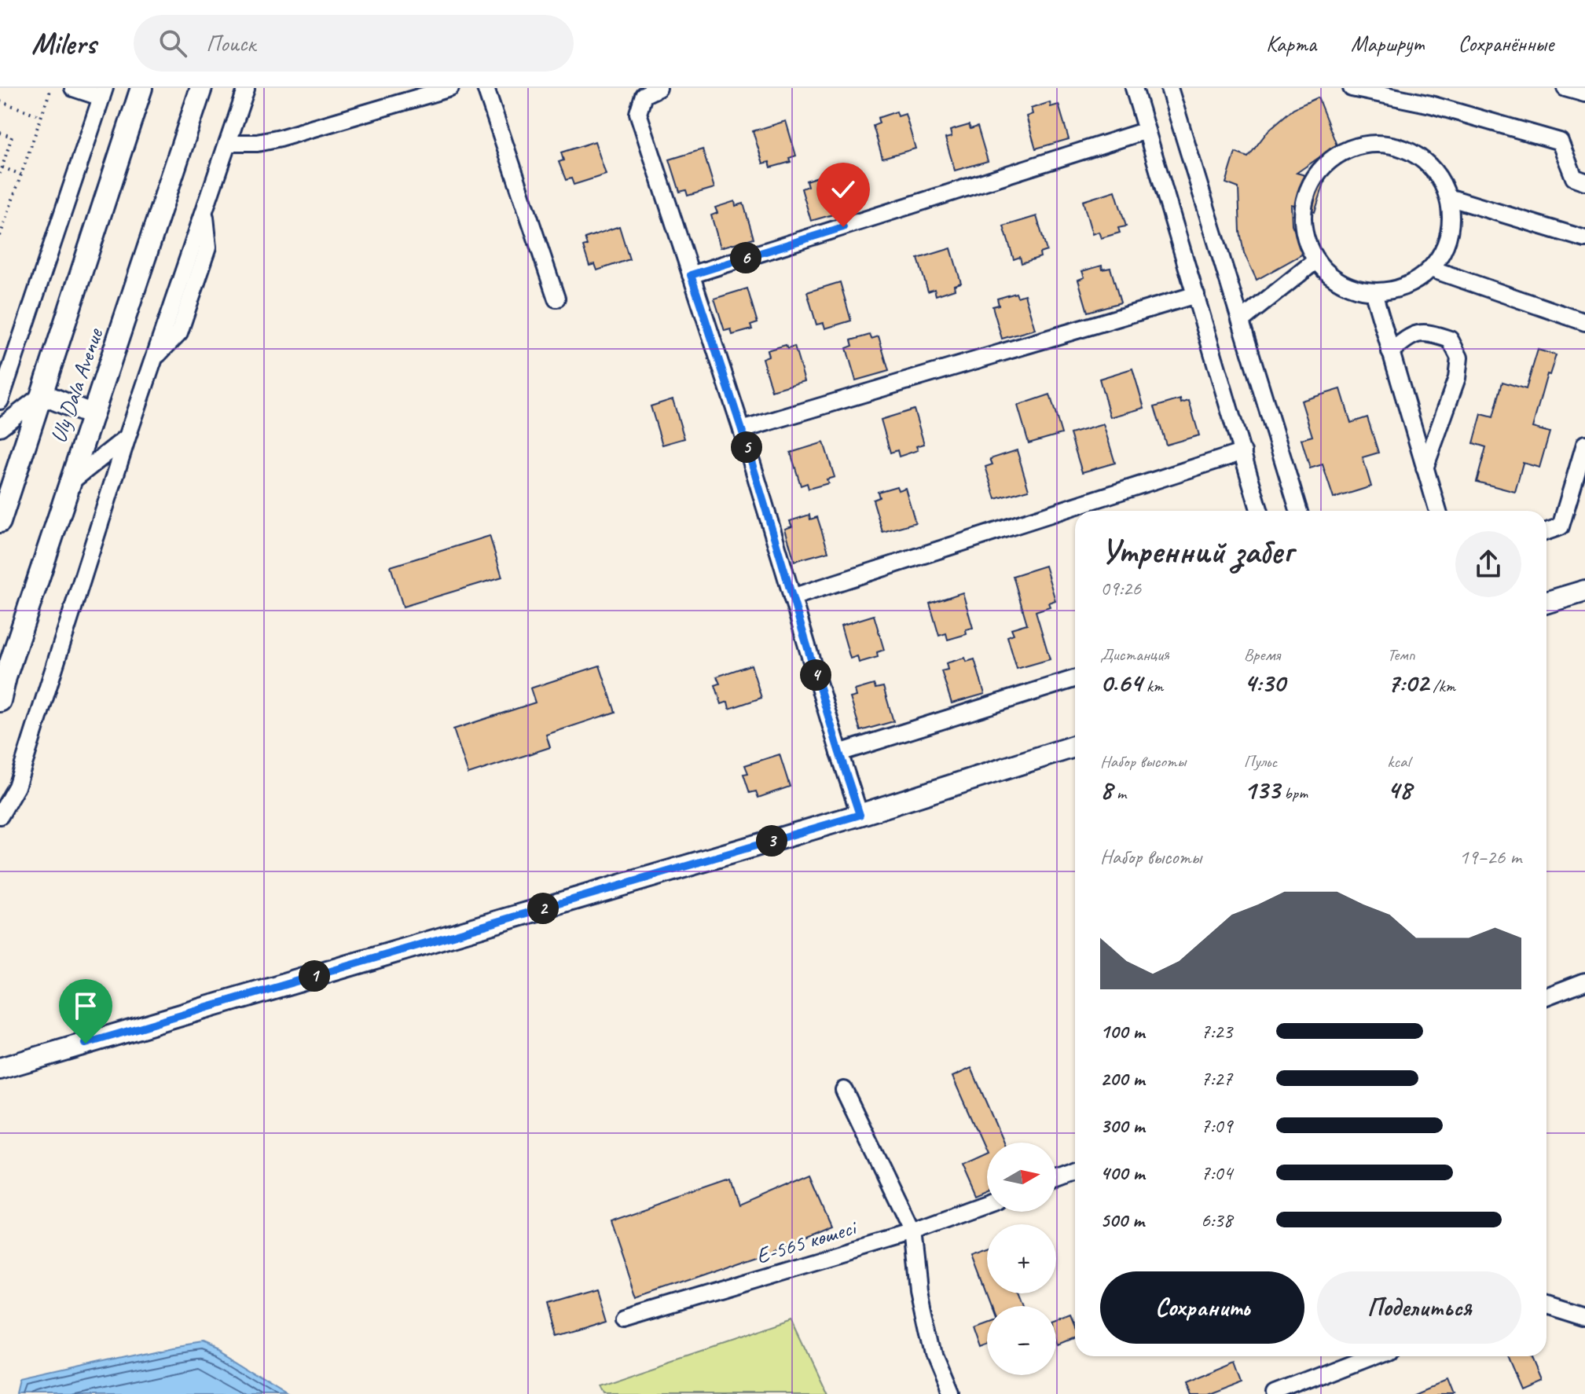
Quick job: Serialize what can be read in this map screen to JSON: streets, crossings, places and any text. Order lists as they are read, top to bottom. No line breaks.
{"streets":{"main road":["Uly Dala Avenue"],"street":["Е-565 көшесі"]},"north":"right","page":{"header":"Milers","search":"Поиск","nav":["Карта","Маршрут","Сохранённые"],"pins":["6","5","4","3","2","1"],"heading":["Утренний забег","09:26"],"stats":[["Дистанция","0.64 km"],["Время","4:30"],["Темп","7:02 /km"],["Набор высоты","8 m"],["Пульс","133 bpm"],["kcal","48"]],"chart":["Набор высоты","19–26 m"],"list":[{"name":"100 m","note":"7:23"},{"name":"200 m","note":"7:27"},{"name":"300 m","note":"7:09"},{"name":"400 m","note":"7:04"},{"name":"500 m","note":"6:38"}],"map_buttons":["+","−"],"buttons":["Сохранить","Поделиться"]}}
